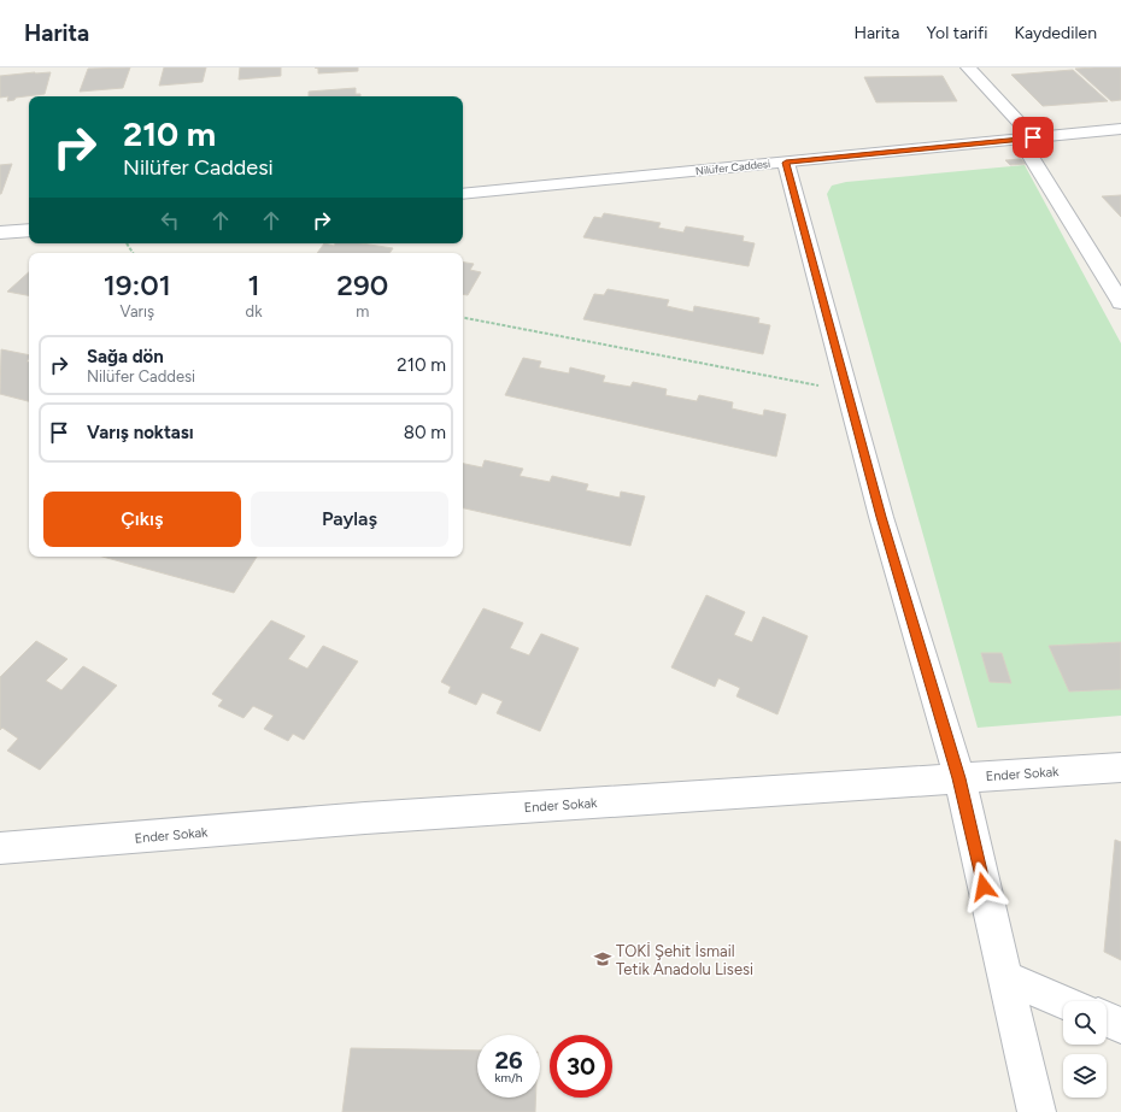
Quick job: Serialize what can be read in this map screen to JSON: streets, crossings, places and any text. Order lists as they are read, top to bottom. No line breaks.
{"streets":{"street":["Nilüfer Caddesi","Ender Sokak"]},"places":{"school or university":["TOKİ Şehit İsmail Tetik Anadolu Lisesi"]},"page":{"header":"Harita","nav":["Harita","Yol tarifi","Kaydedilen"],"turn":["210 m","Nilüfer Caddesi"],"eta":["19:01","Varış","1","dk","290","m"],"list":[{"name":"Sağa dön","note":"Nilüfer Caddesi","value":"210 m"},{"name":"Varış noktası","value":"80 m"}],"buttons":["Çıkış","Paylaş"],"speed":"26 km/h","limit":"30"}}
